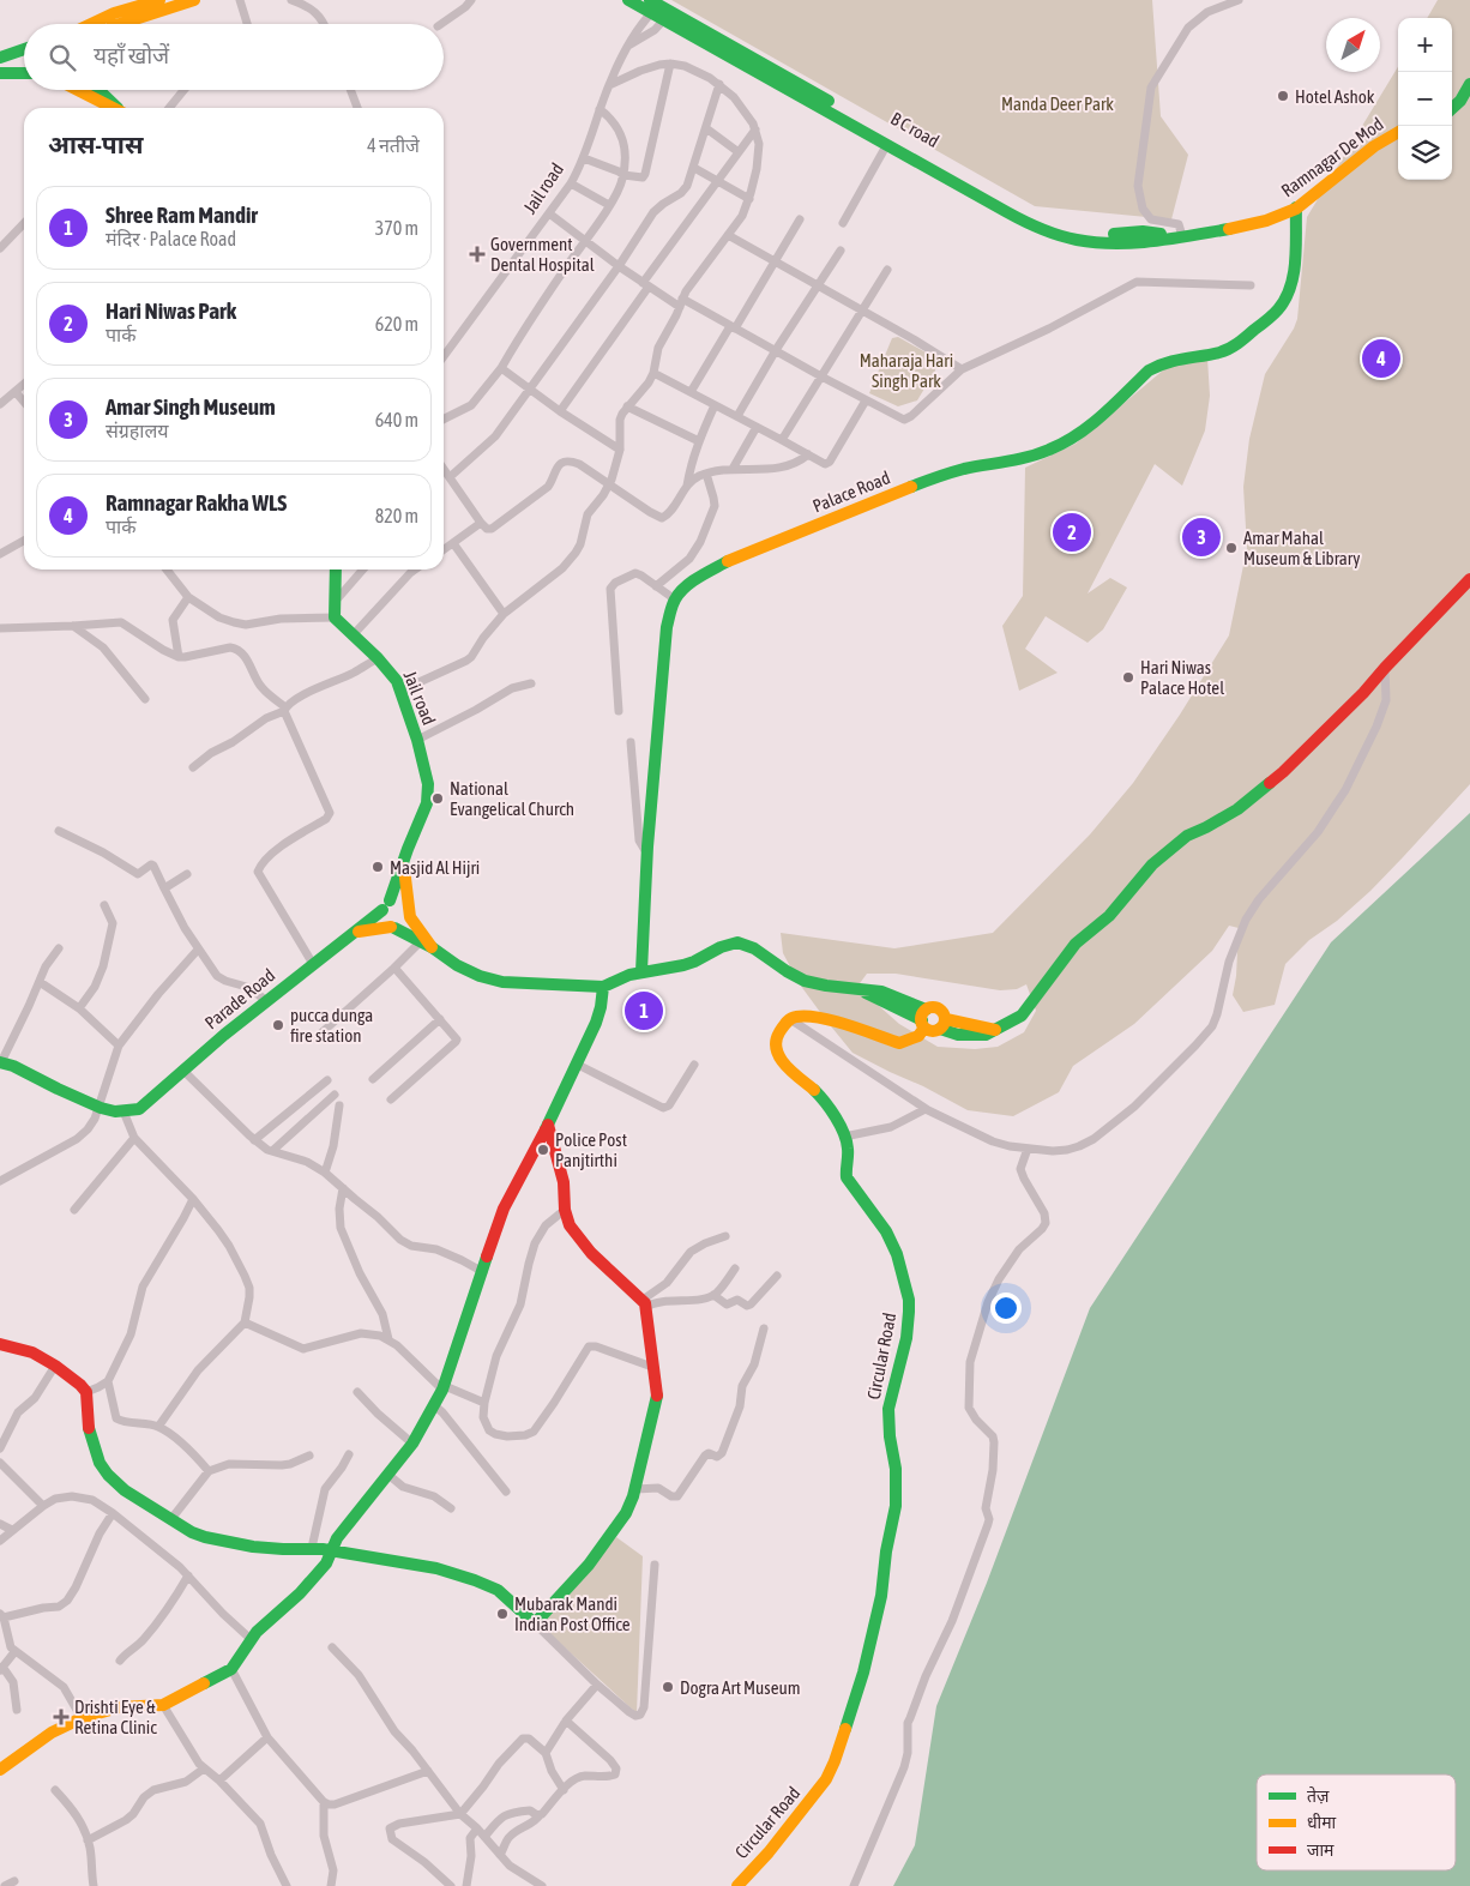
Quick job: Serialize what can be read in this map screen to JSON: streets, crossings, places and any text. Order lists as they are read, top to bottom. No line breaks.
{"streets":{"main road":["B C road","Ramnagar De Mod","Jail road","Palace Road","Parade Road","Circular Road"]},"crossings":[["B C road","Ramnagar De Mod"],["Ramnagar De Mod","Palace Road"],["Jail road","Parade Road"]],"parks":["Manda Deer Park","Maharaja Hari Singh Park"],"places":{"other":["Hotel Ashok","Amar Mahal Museum & Library","Hari Niwas Palace Hotel","National Evangelical Church","Masjid Al Hijri","pucca dunga fire station","Police Post Panjtirthi","Mubarak Mandi Indian Post Office","Dogra Art Museum"],"health":["Government Dental Hospital","Drishti Eye & Retina Clinic"]},"legend":["तेज़","धीमा","जाम"],"north":"top right","page":{"map_buttons":["+","−"],"search":"यहाँ खोजें","heading":["आस-पास","4 नतीजे"],"list":[{"mark":"1","name":"Shree Ram Mandir","note":"मंदिर · Palace Road","value":"370 m"},{"mark":"2","name":"Hari Niwas Park","note":"पार्क","value":"620 m"},{"mark":"3","name":"Amar Singh Museum","note":"संग्रहालय","value":"640 m"},{"mark":"4","name":"Ramnagar Rakha WLS","note":"पार्क","value":"820 m"}],"pins":["4","2","3","1"]}}
